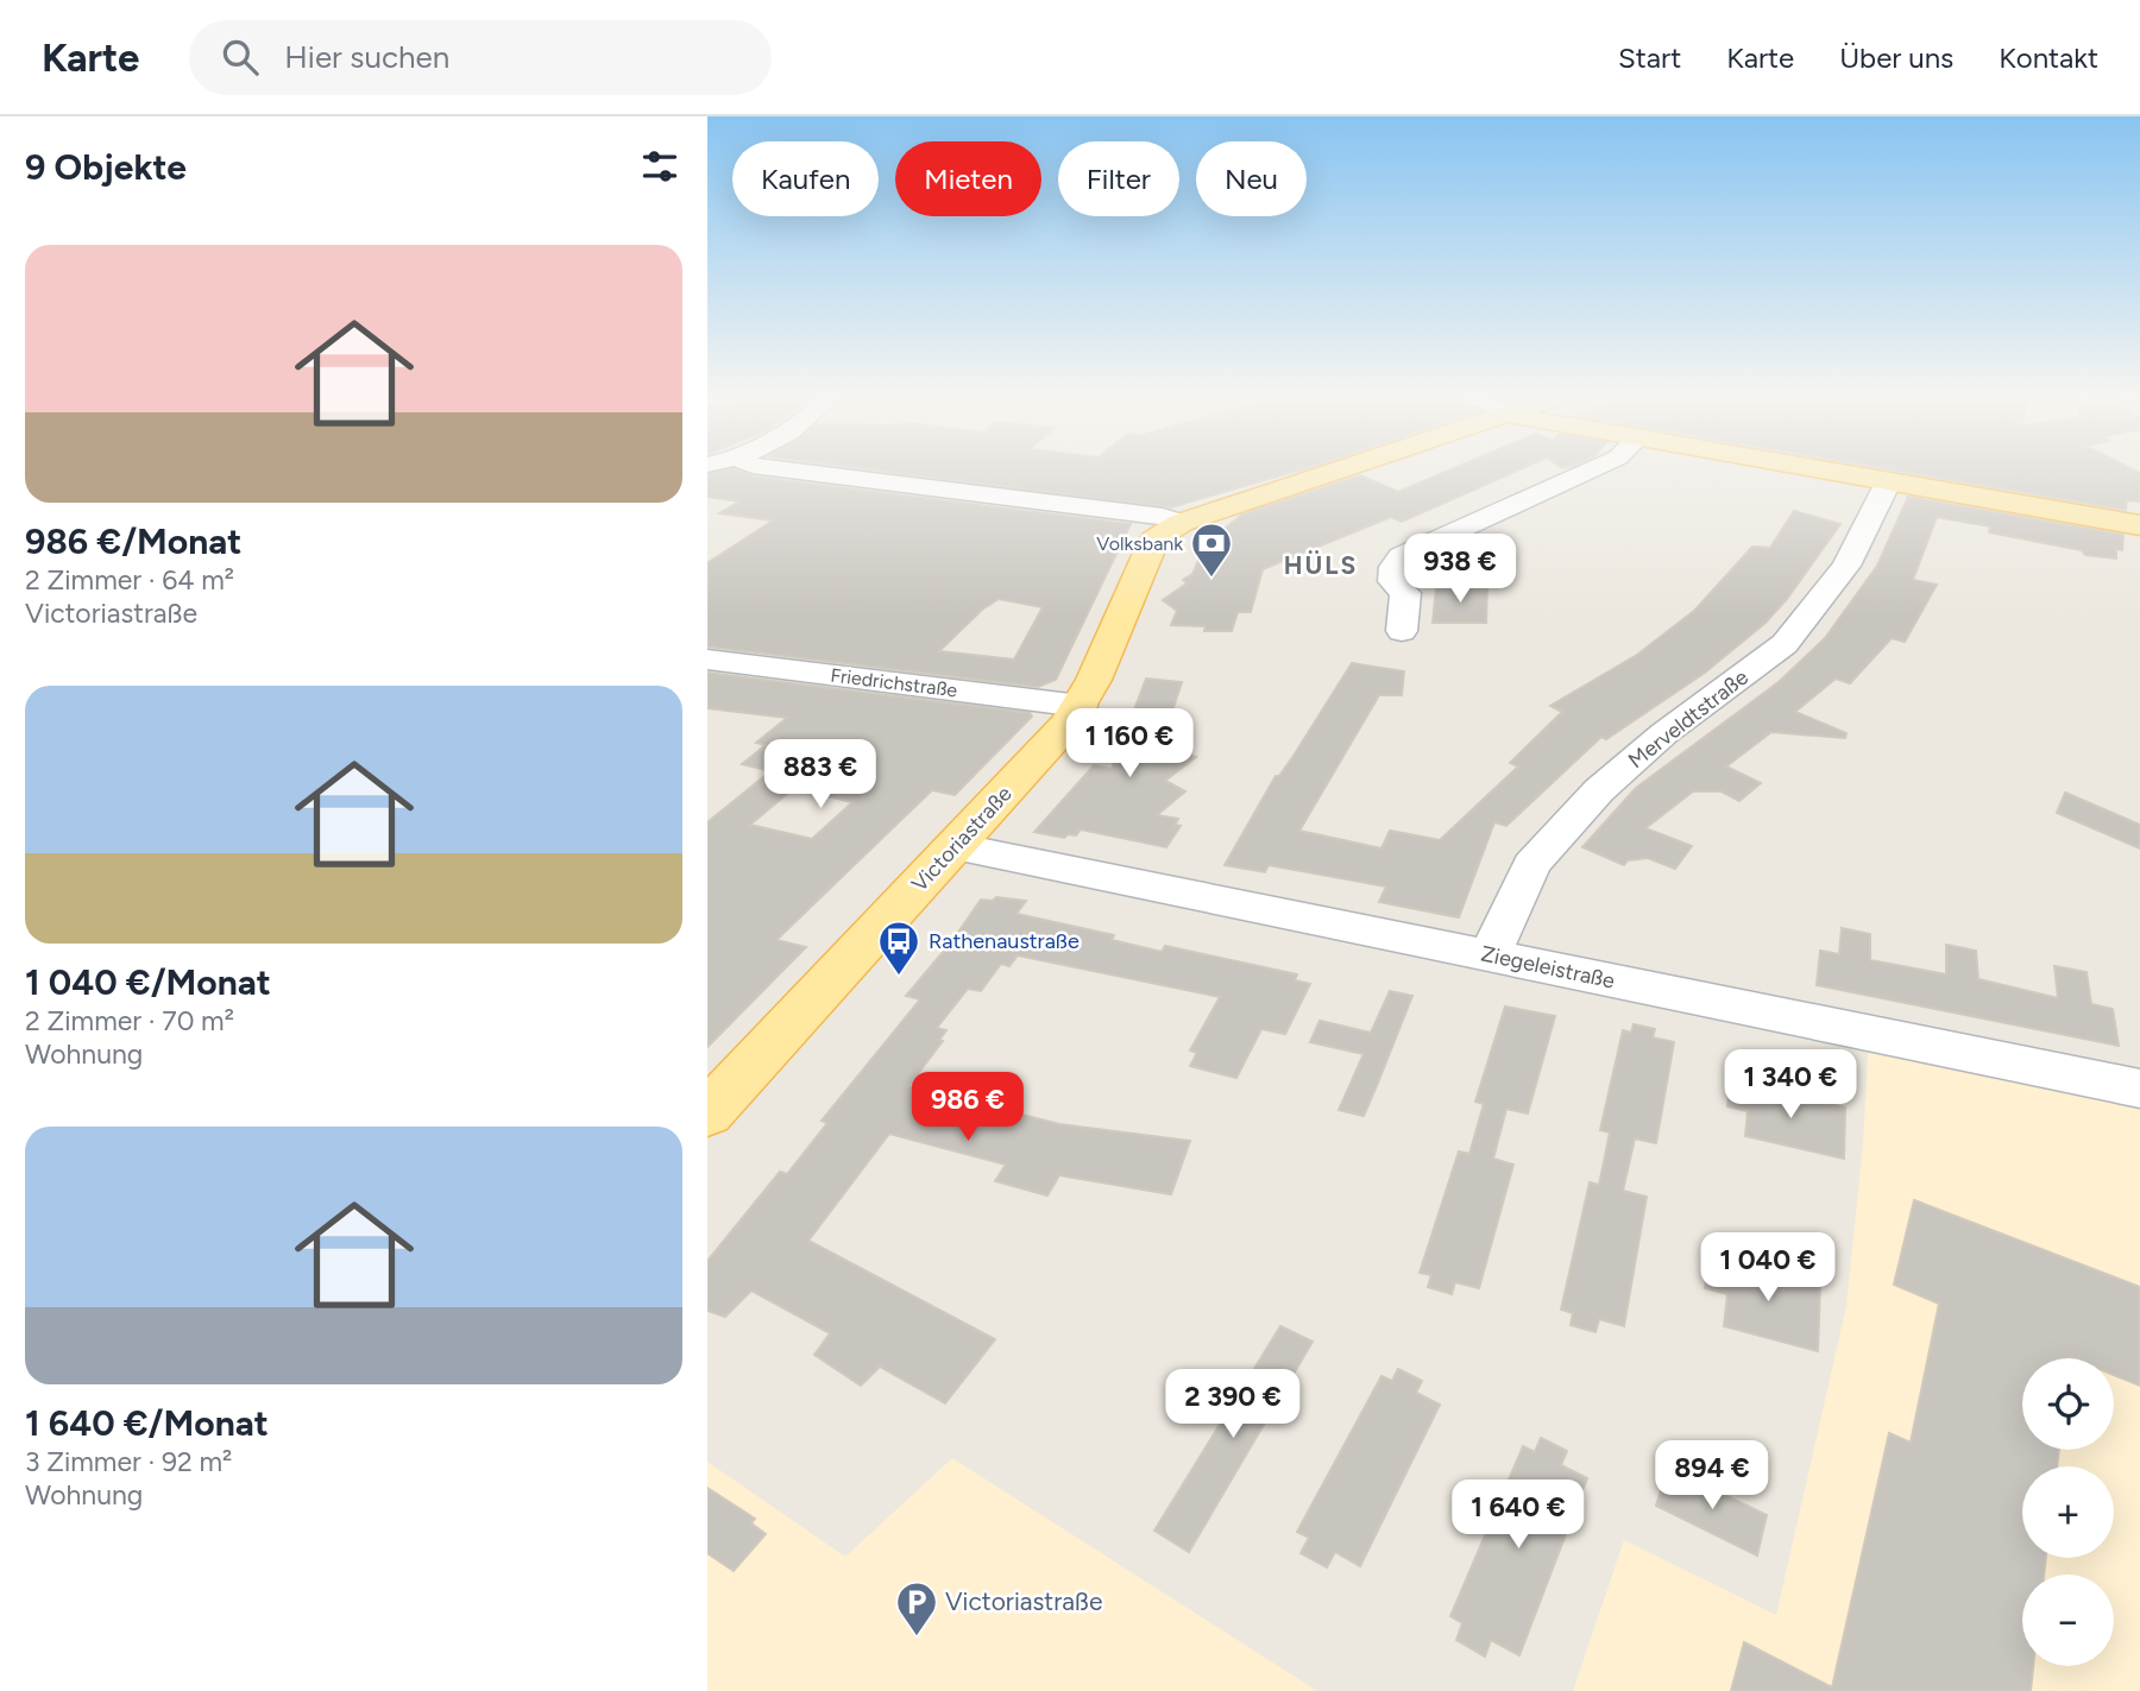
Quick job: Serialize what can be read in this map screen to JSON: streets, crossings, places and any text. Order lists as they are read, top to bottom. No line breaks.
{"streets":{"main road":["Victoriastraße"],"street":["Friedrichstraße","Merveldtstraße","Ziegeleistraße"]},"crossings":[["Friedrichstraße","Victoriastraße"],["Merveldtstraße","Ziegeleistraße"],["Victoriastraße","Ziegeleistraße"]],"districts":["HÜLS"],"places":{"bank":["Volksbank"],"bus stop":["Rathenaustraße"],"parking":["Victoriastraße"]},"page":{"header":"Karte","search":"Hier suchen","nav":["Start","Karte","Über uns","Kontakt"],"heading":"9 Objekte","chip":["Kaufen","Mieten","Filter","Neu"],"list":[{"name":"986 €/Monat","note":"2 Zimmer · 64 m² · Victoriastraße"},{"name":"1 040 €/Monat","note":"2 Zimmer · 70 m² · Wohnung"},{"name":"1 640 €/Monat","note":"3 Zimmer · 92 m² · Wohnung"}],"price":["938 €","1 160 €","883 €","1 340 €","986 €","1 040 €","2 390 €","894 €","1 640 €"],"map_buttons":["+","−"]}}
